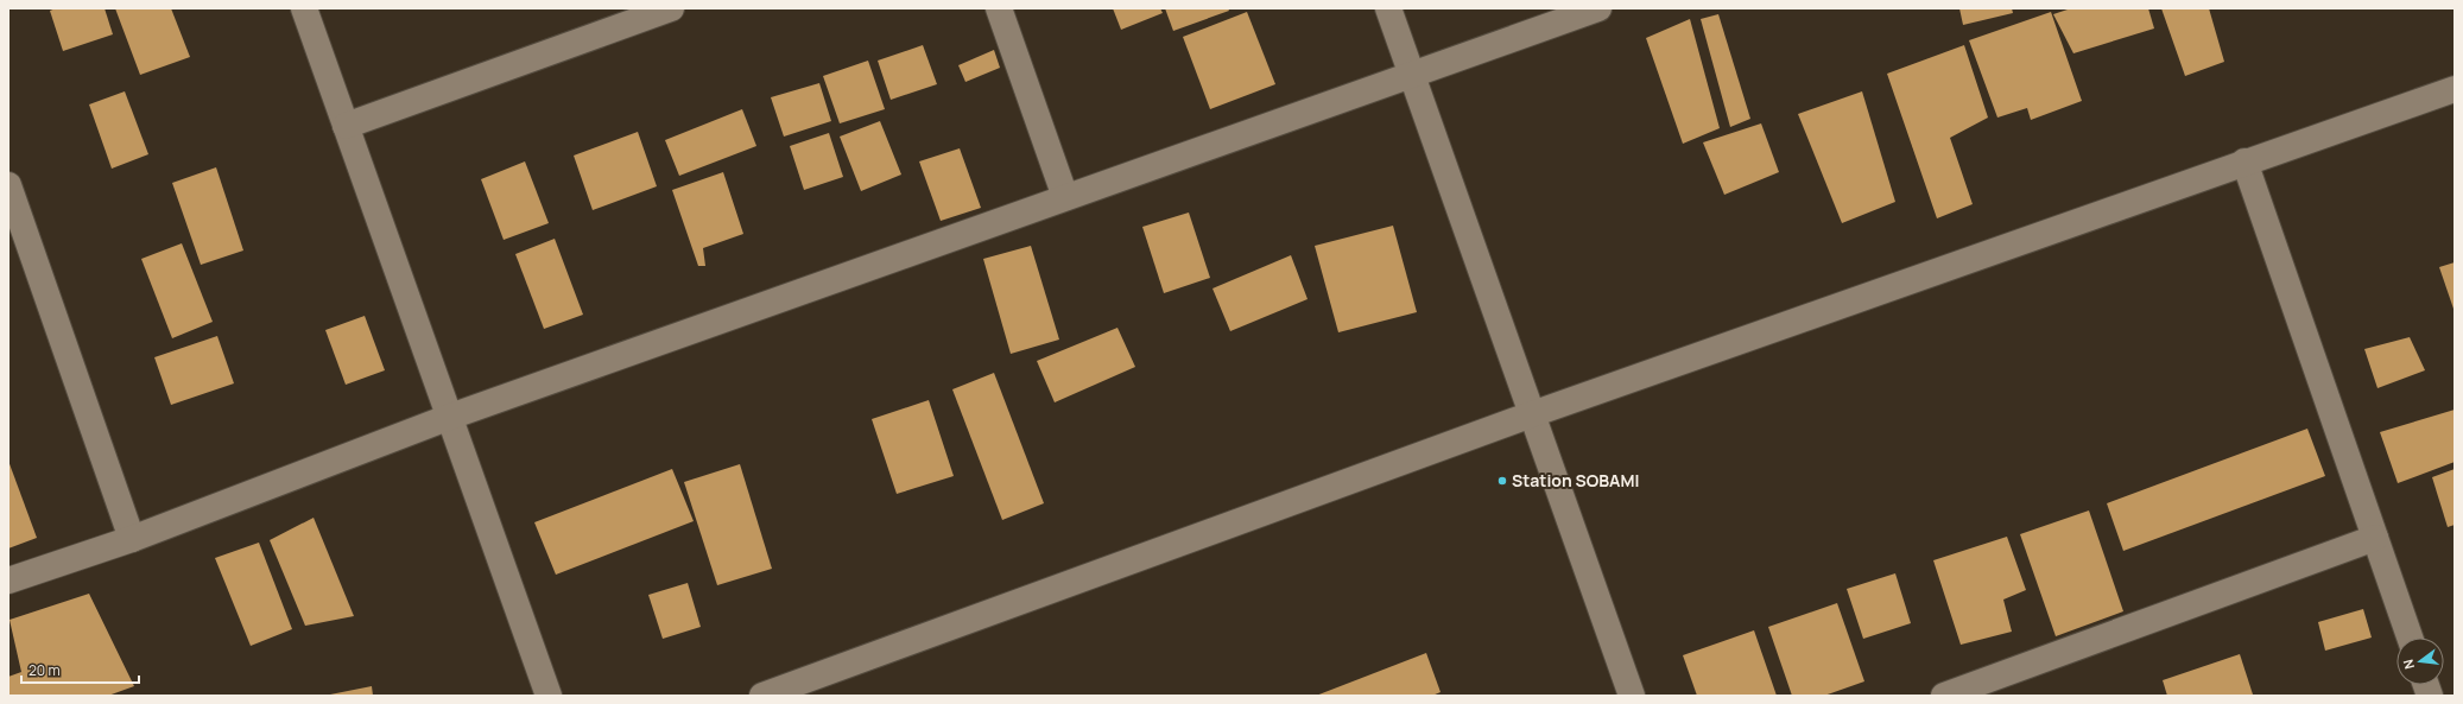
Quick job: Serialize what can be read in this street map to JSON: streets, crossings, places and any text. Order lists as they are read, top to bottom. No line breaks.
{"places":["Station SOBAMI"],"scale_bar":"20 m","north":"left"}
